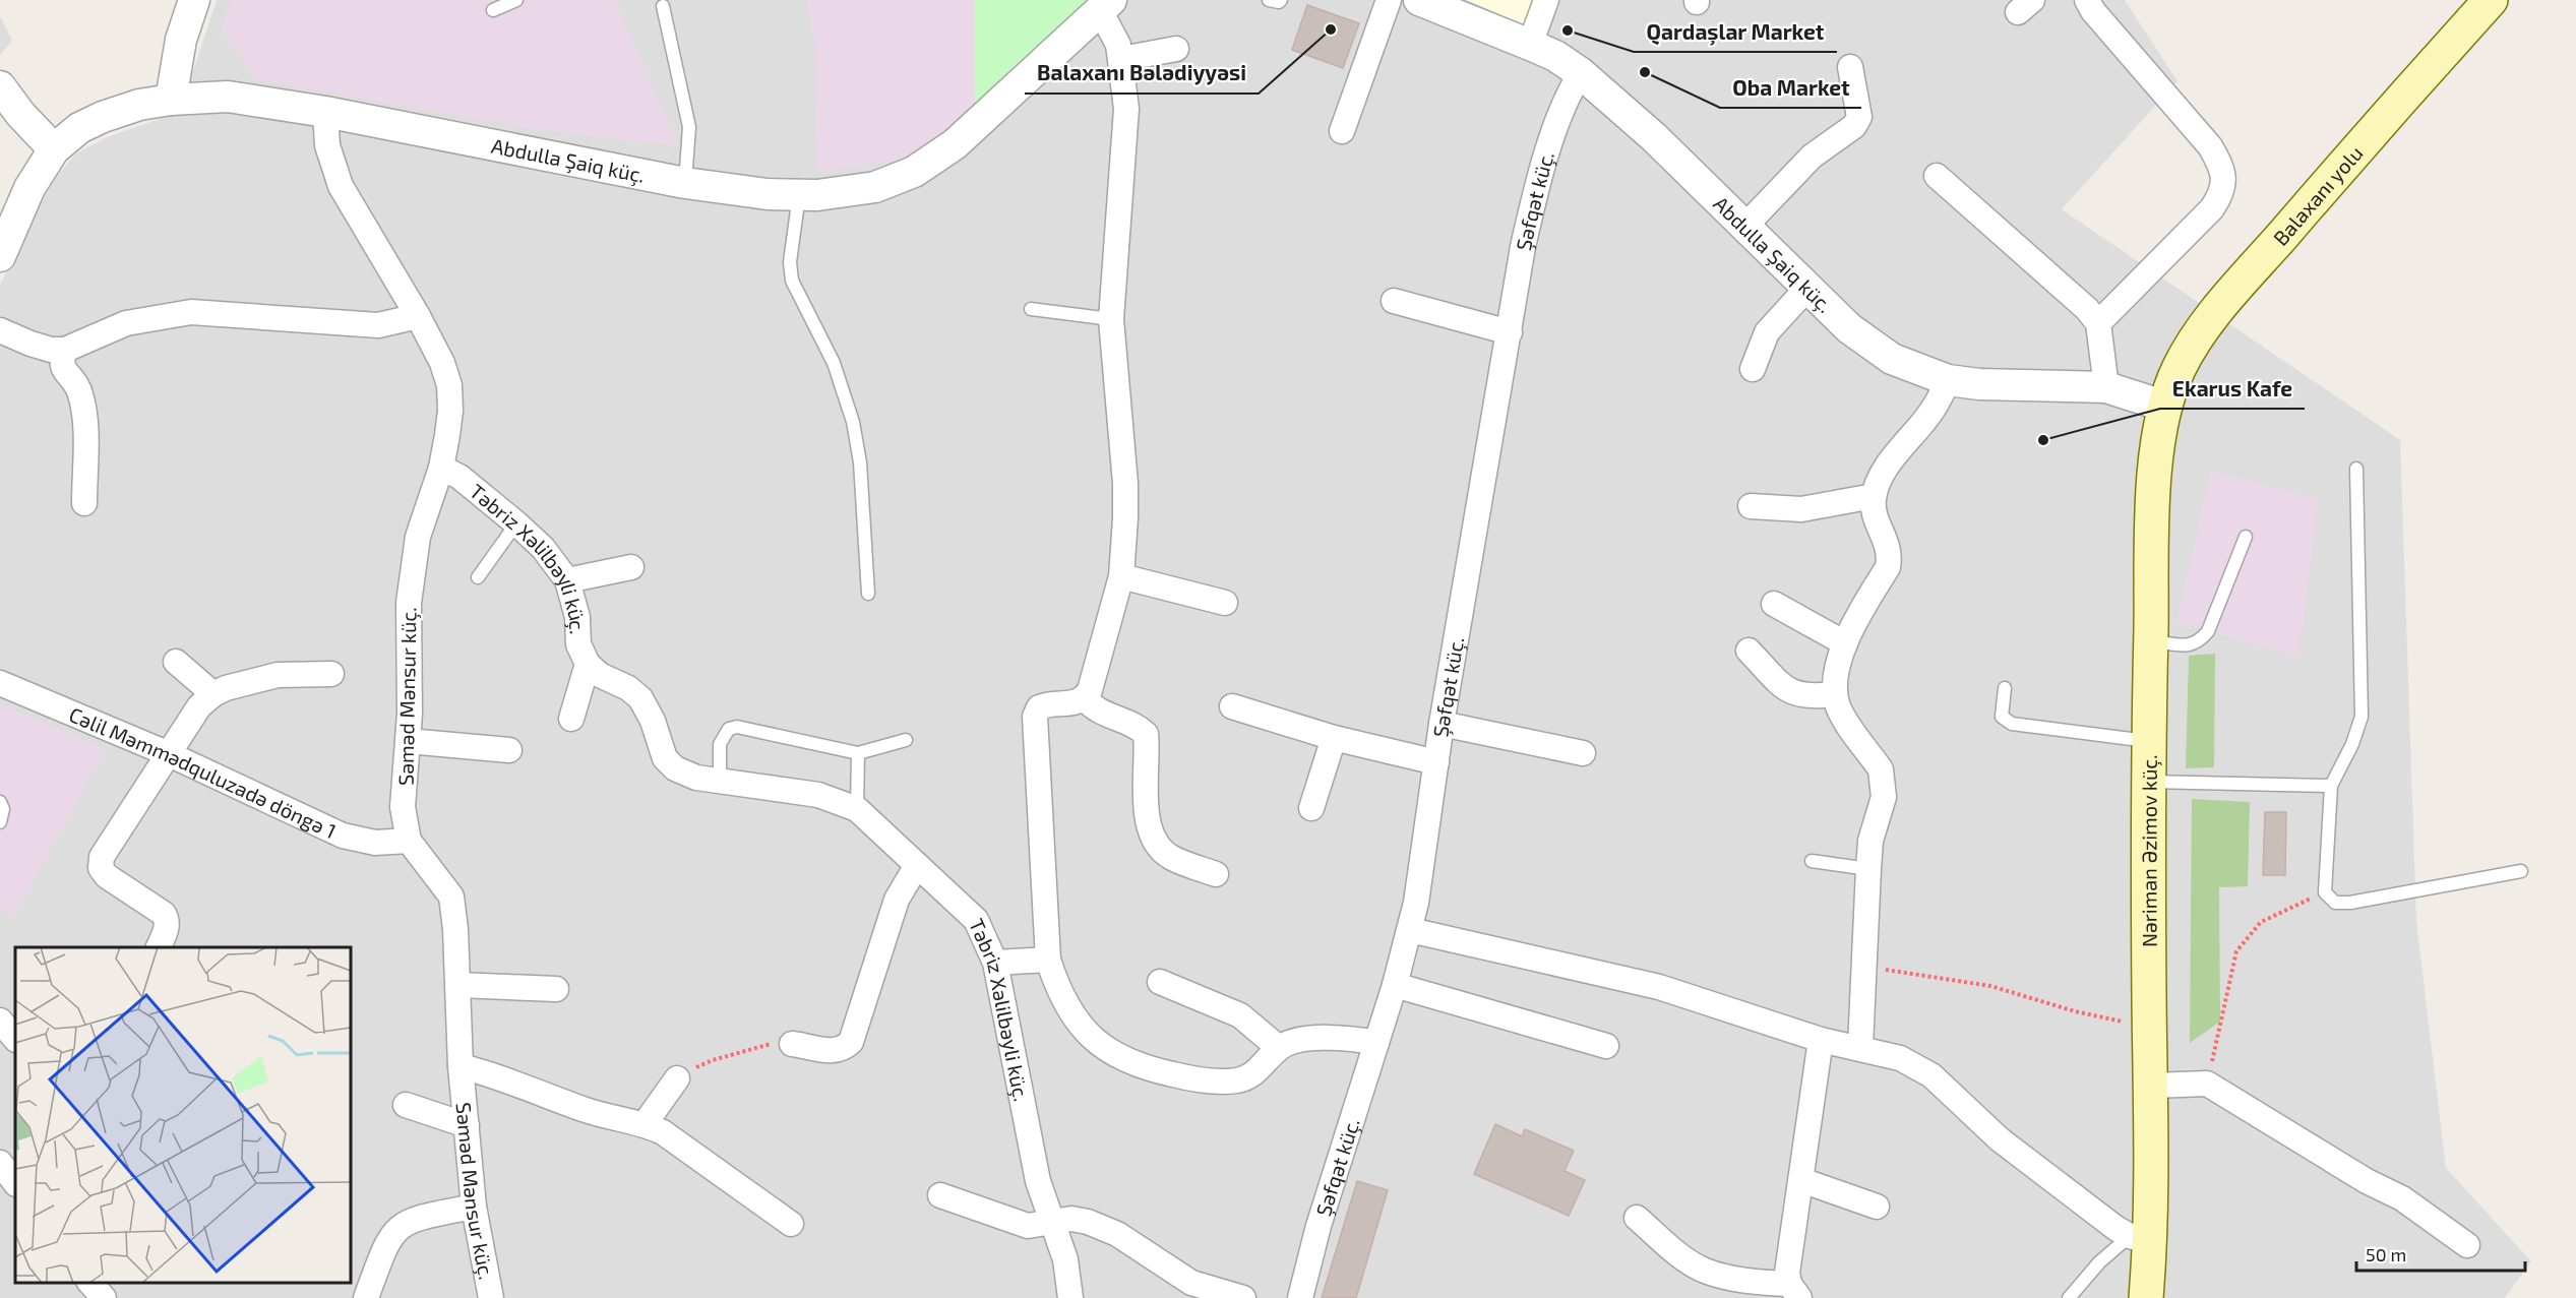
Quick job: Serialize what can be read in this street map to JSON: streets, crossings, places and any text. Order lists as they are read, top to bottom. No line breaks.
{"streets":{"main road":["Balaxanı yolu","Nəriman Əzimov küç."],"street":["Abdulla Şaiq küç.","Şəfqət küç.","Təbriz Xəlilbəyli küç.","Səməd Mənsur küç.","Cəlil Məmmədquluzadə döngə 1"]},"crossings":[["Abdulla Şaiq küç.","Balaxanı yolu"],["Abdulla Şaiq küç.","Şəfqət küç."],["Abdulla Şaiq küç.","Səməd Mənsur küç."],["Abdulla Şaiq küç.","Nəriman Əzimov küç."],["Balaxanı yolu","Nəriman Əzimov küç."],["Təbriz Xəlilbəyli küç.","Səməd Mənsur küç."],["Səməd Mənsur küç.","Cəlil Məmmədquluzadə döngə 1"]],"places":["Balaxanı Bələdiyyəsi","Qardaşlar Market","Oba Market","Ekarus Kafe"],"scale_bar":"50 m"}
